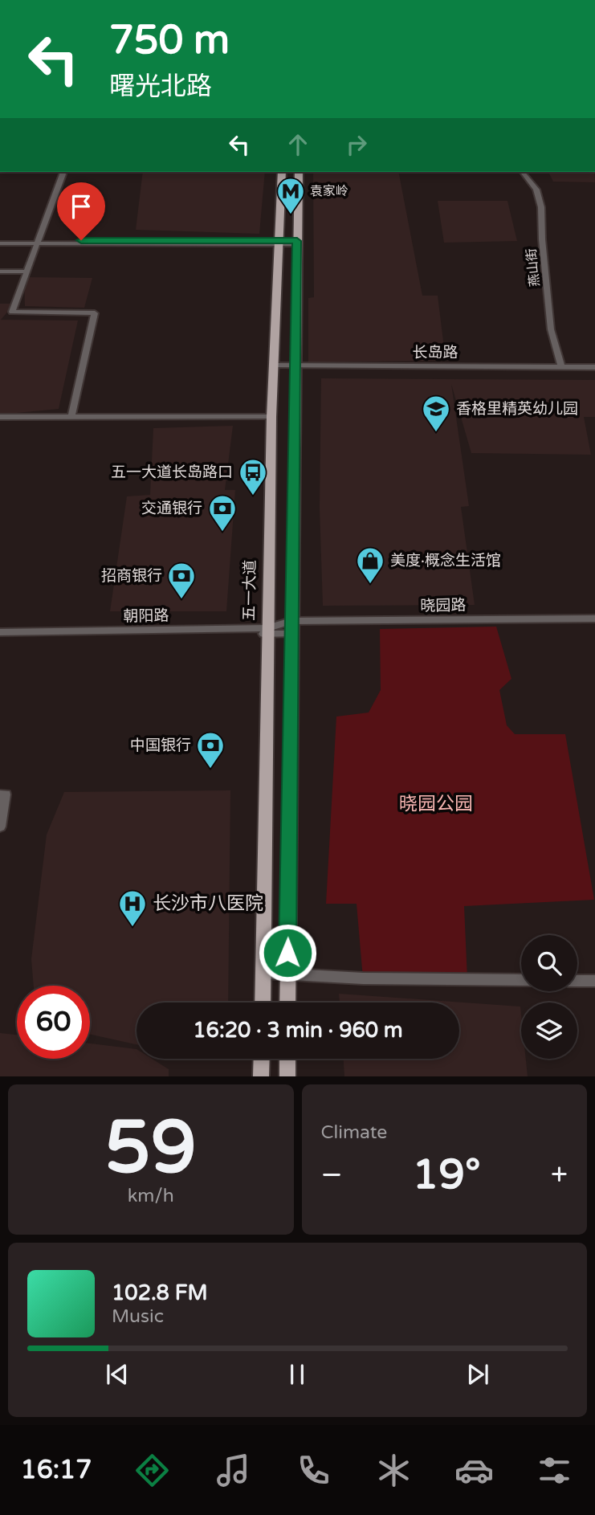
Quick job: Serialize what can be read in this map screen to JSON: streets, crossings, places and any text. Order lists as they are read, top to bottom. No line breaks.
{"streets":{"main road":["五一大道"],"street":["燕山街","长岛路","晓园路","朝阳路"]},"crossings":[["燕山街","长岛路"],["长岛路","五一大道"],["五一大道","朝阳路"],["晓园路","朝阳路"]],"parks":["晓园公园"],"places":{"metro station":["袁家岭"],"school or university":["香格里精英幼儿园"],"bus stop":["五一大道长岛路口"],"bank":["交通银行","招商银行","中国银行"],"shop":["美度·概念生活馆"],"hospital":["长沙市八医院"]},"page":{"turn":["750 m","曙光北路"],"limit":"60","trip":"16:20 · 3 min · 960 m","tile":[["59","km/h"],"Climate"],"heat":["−","19°","+"],"song":["102.8 FM","Music"],"tabs":"16:17"}}
